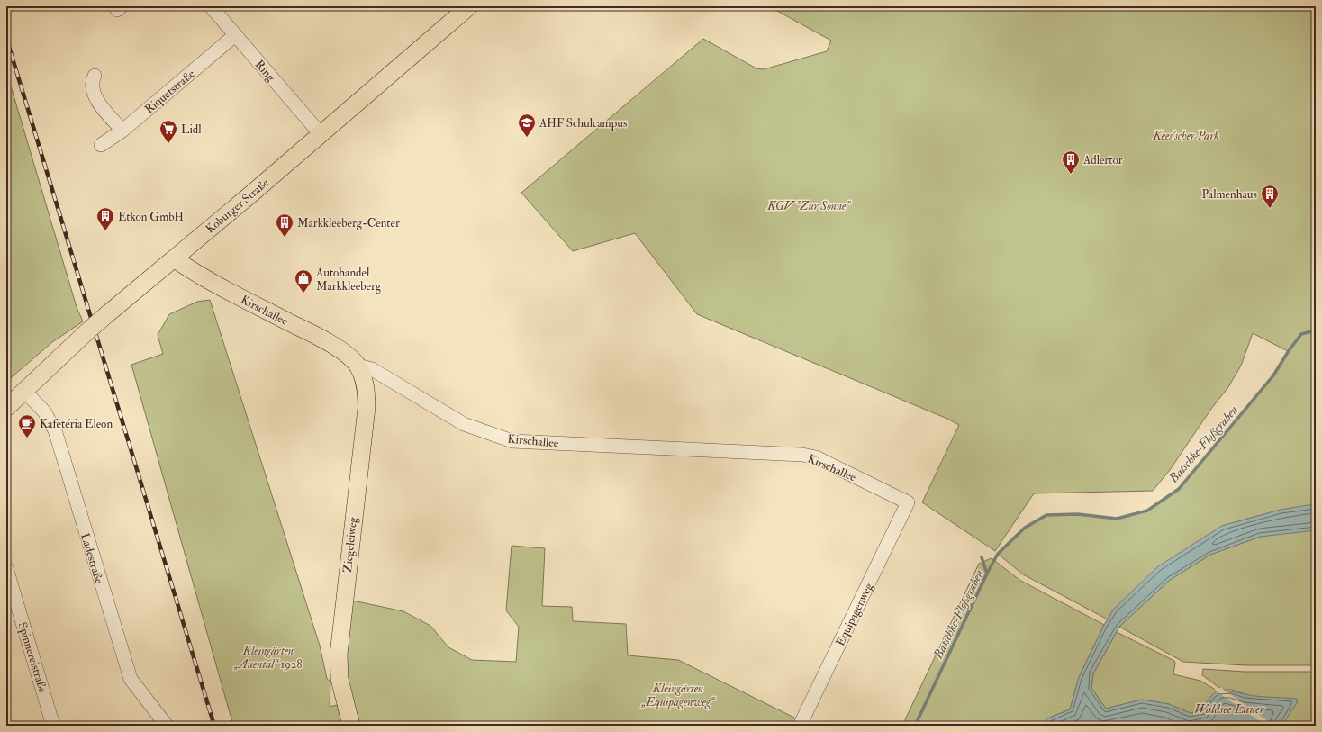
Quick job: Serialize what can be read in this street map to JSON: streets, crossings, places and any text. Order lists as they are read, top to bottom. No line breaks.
{"streets":{"main road":["Koburger Straße","Kirschallee","Ziegeleiweg"],"street":["Ring","Riquetstraße","Ladestraße","Equipagenweg","Spinnereistraße"]},"crossings":[["Ring","Riquetstraße"],["Ring","Koburger Straße"],["Koburger Straße","Kirschallee"],["Koburger Straße","Ladestraße"],["Kirschallee","Ziegeleiweg"],["Kirschallee","Equipagenweg"]],"water":["Batschke‐Floßgraben","Waldsee Lauer"],"parks":["Kees'scher Park","KGV \"Zur Sonne\"","Kleingärten „Auental“ 1928","Kleingärten „Equipagenweg“"],"places":{"school or university":["AHF Schulcampus"],"supermarket":["Lidl"],"building":["Adlertor","Palmenhaus","Etkon GmbH","Markkleeberg-Center"],"shop":["Autohandel Markkleeberg"],"cafe":["Kafetéria Eleon"]}}
